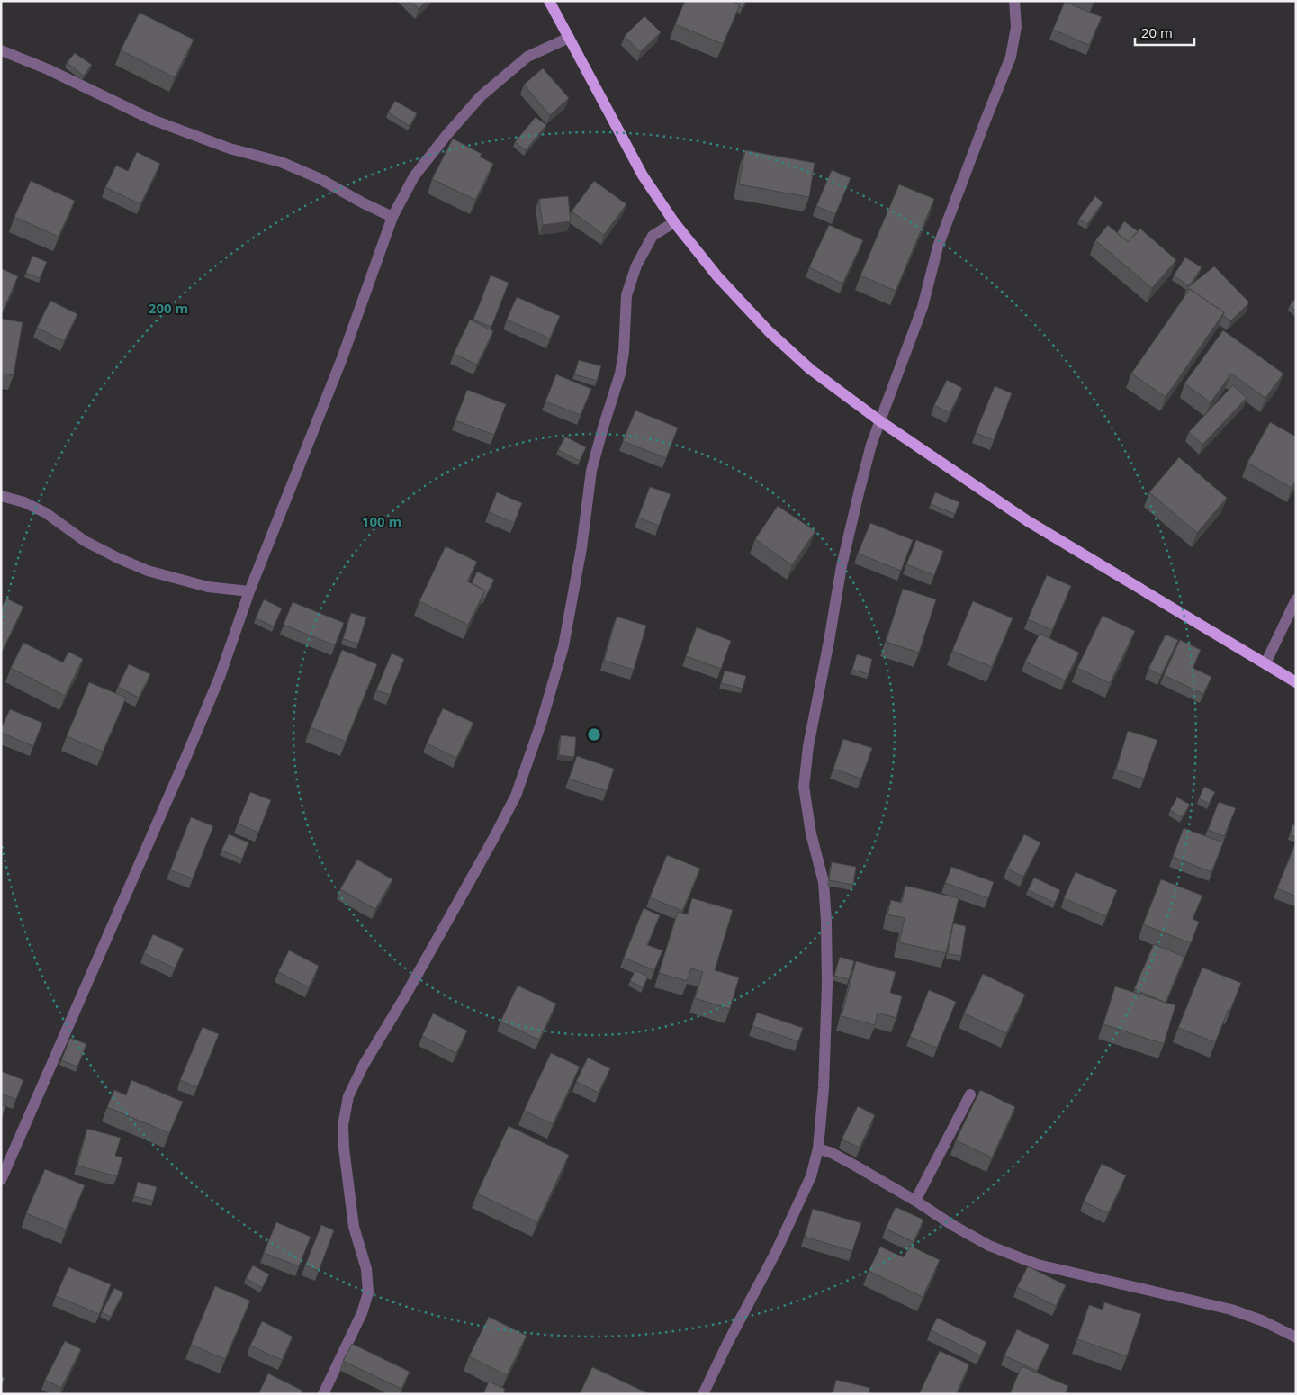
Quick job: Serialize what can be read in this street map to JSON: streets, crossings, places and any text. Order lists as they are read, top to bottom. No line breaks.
{"scale_bar":"20 m","rings":["200 m","100 m"]}
